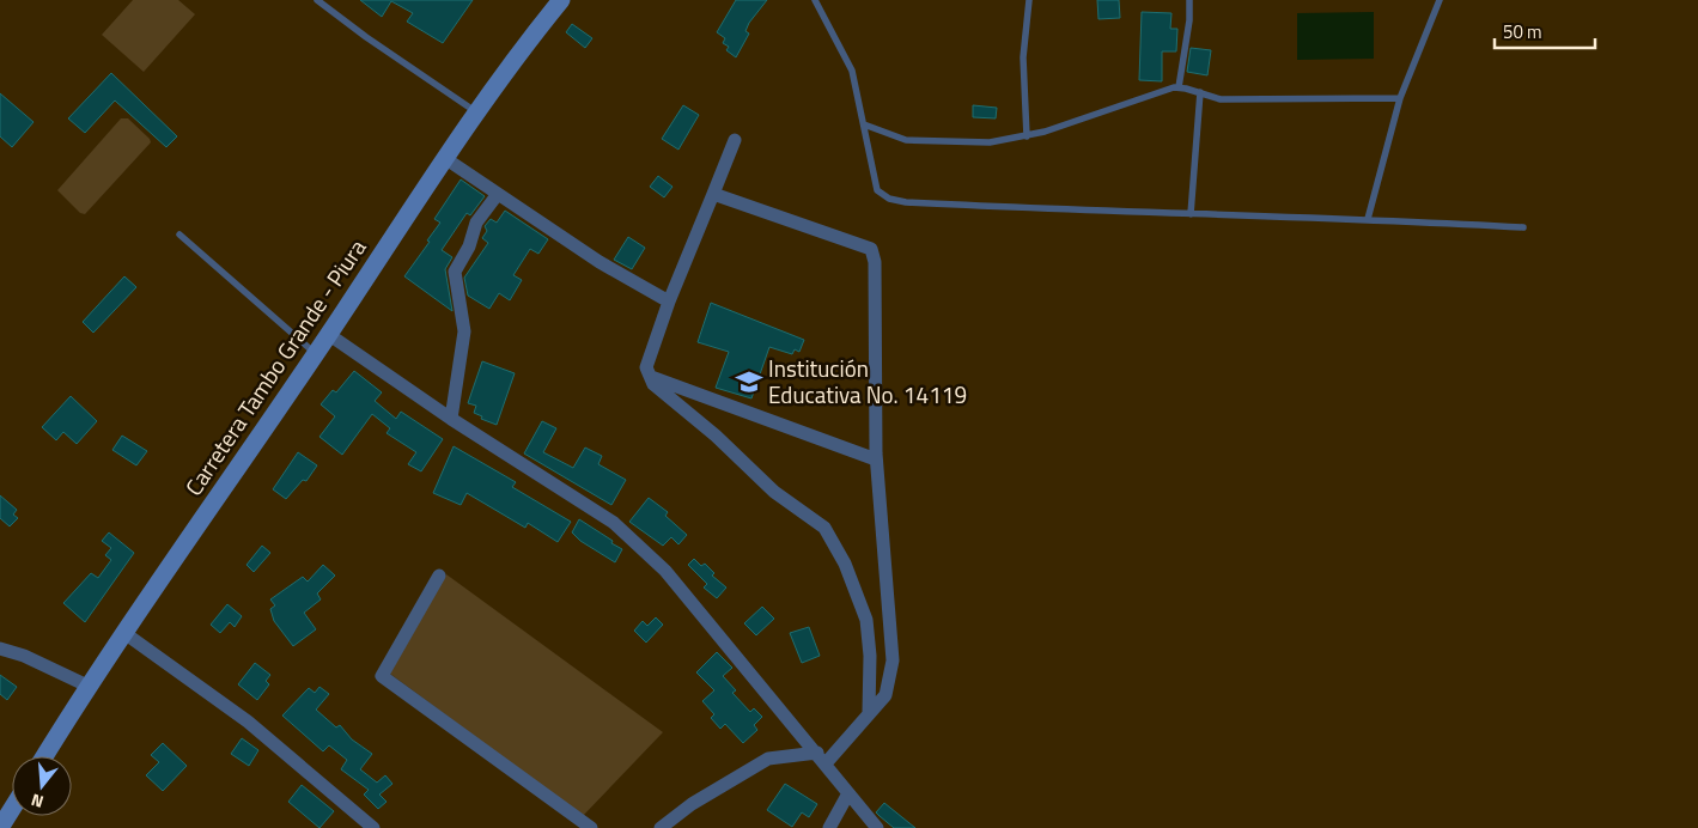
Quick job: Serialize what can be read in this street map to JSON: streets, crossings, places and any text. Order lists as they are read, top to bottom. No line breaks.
{"streets":{"main road":["Carretera Tambo Grande - Piura"]},"places":{"school or university":["Institución Educativa No. 14119"]},"scale_bar":"50 m","north":"bottom"}
